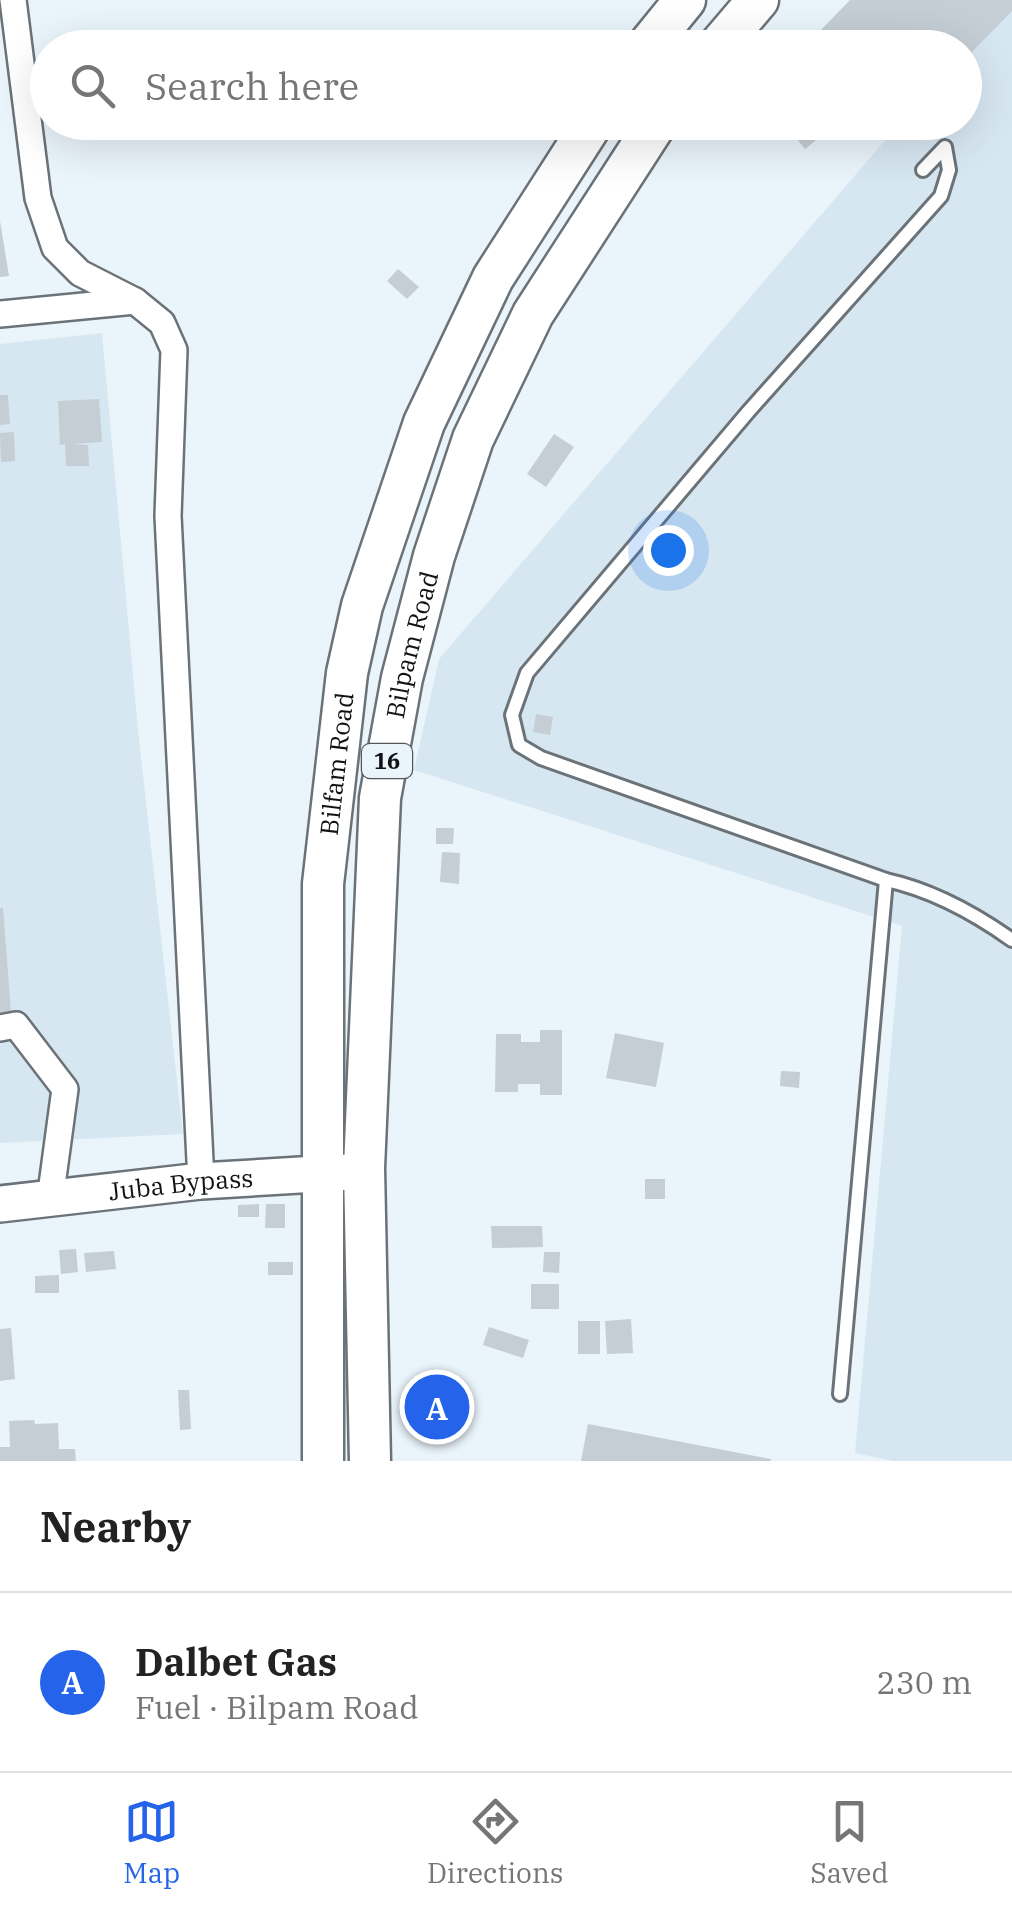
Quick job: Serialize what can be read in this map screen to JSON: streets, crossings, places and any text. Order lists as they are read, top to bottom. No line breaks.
{"streets":{"main road":["Bilpam Road","16","Bilfam Road","Juba Bypass"]},"crossings":[["Bilpam Road","Juba Bypass"]],"page":{"search":"Search here","pins":"A","heading":"Nearby","list":[{"mark":"A","name":"Dalbet Gas","note":"Fuel · Bilpam Road","value":"230 m"}],"nav":["Map","Directions","Saved"]}}
